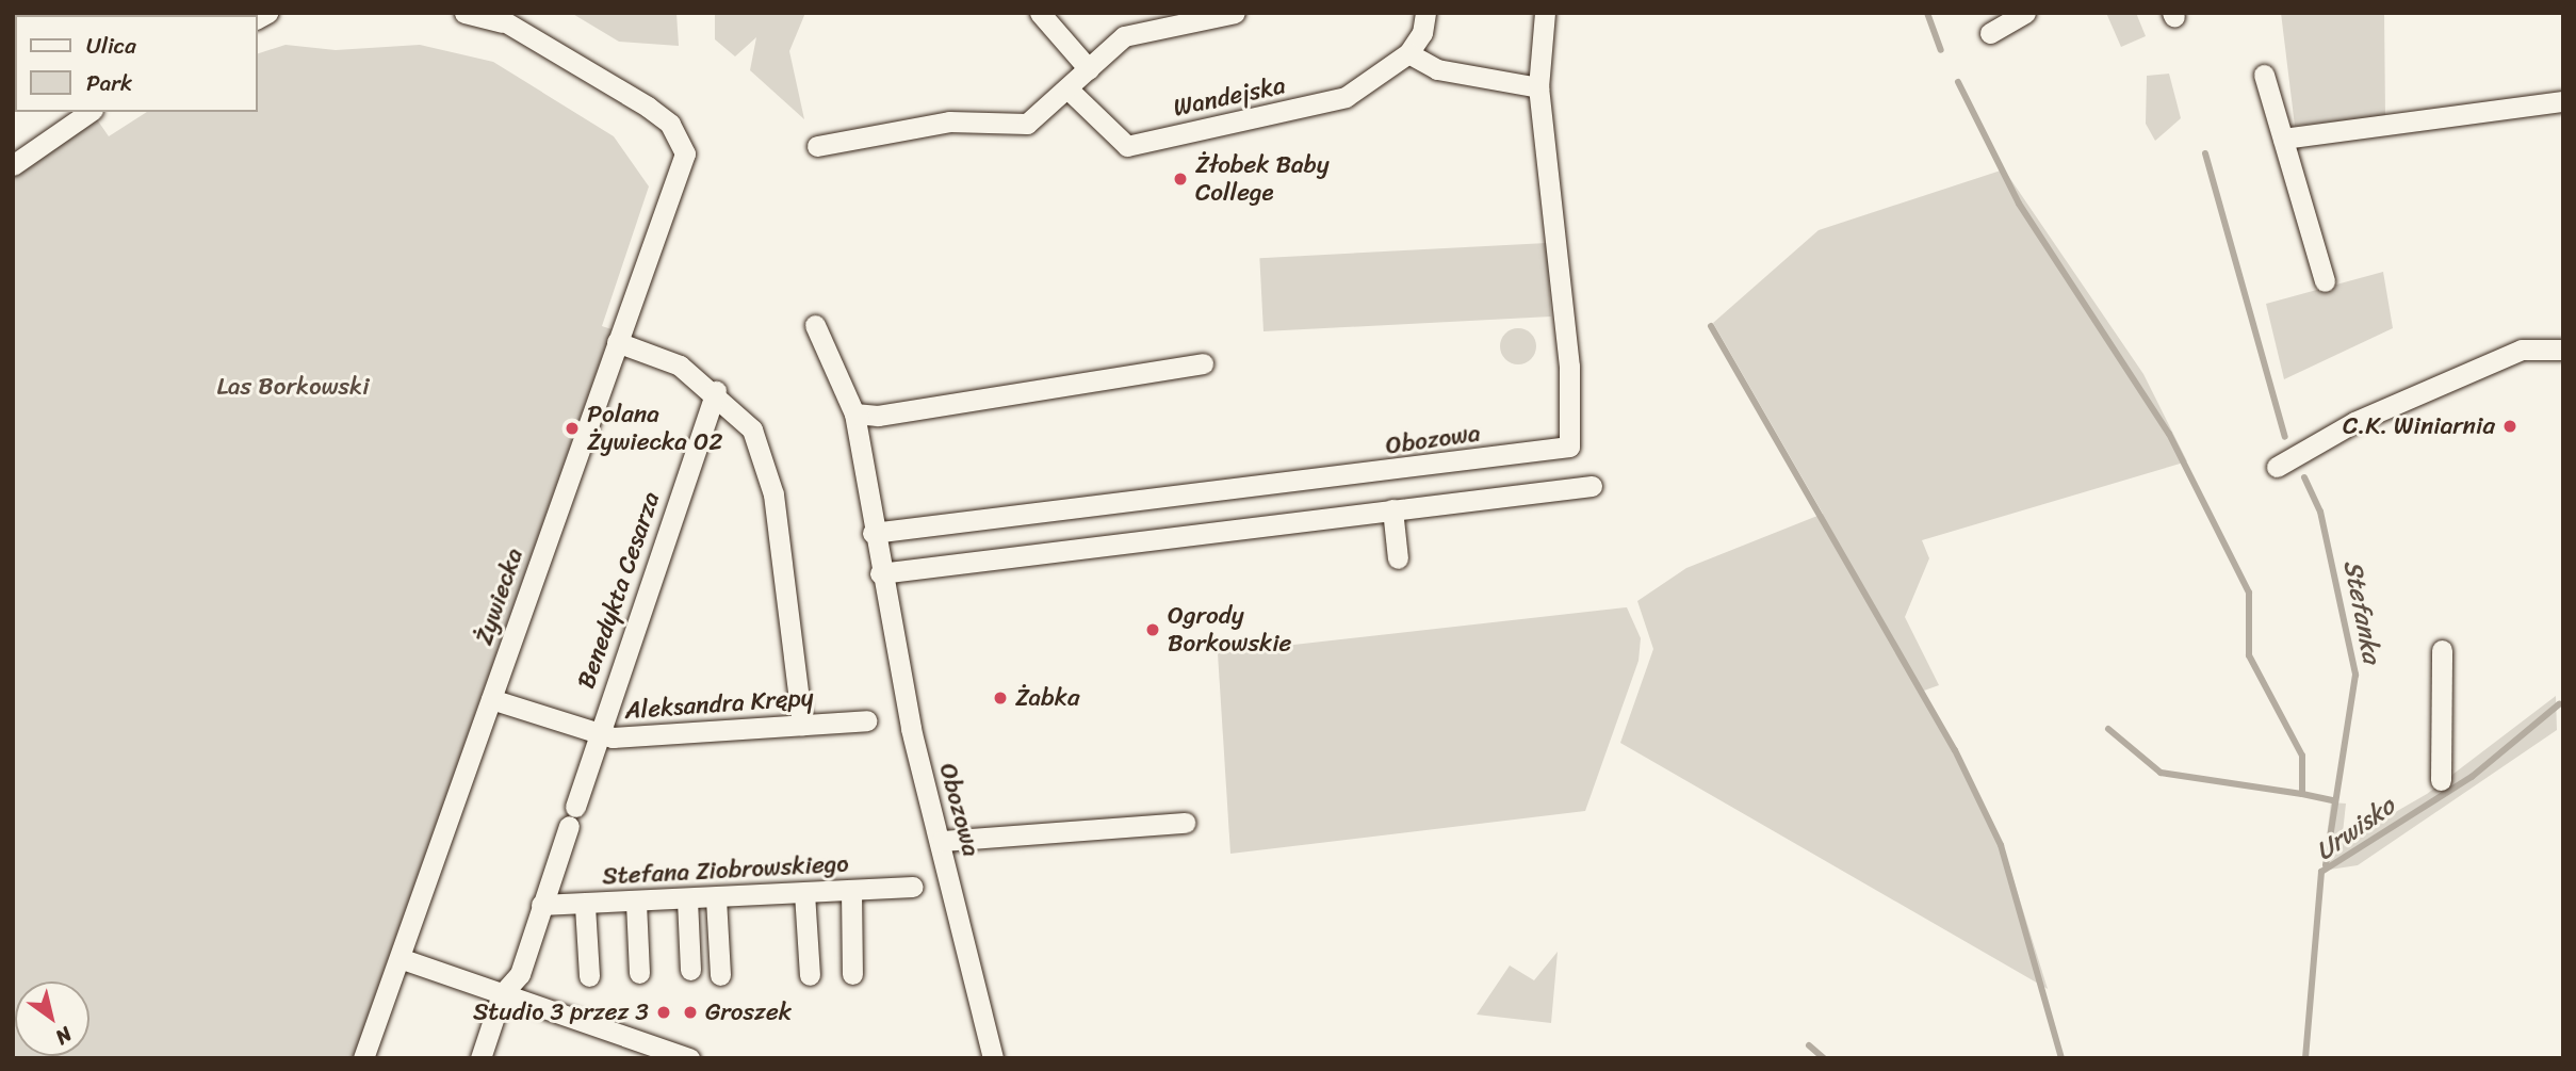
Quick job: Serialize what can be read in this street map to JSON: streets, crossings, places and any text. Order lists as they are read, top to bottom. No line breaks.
{"streets":{"street":["Wandejska","Obozowa","Benedykta Cesarza","Żywiecka","Aleksandra Krępy","Stefana Ziobrowskiego"]},"crossings":[["Benedykta Cesarza","Aleksandra Krępy"],["Benedykta Cesarza","Stefana Ziobrowskiego"],["Żywiecka","Aleksandra Krępy"]],"water":["Stefanka","Urwisko"],"parks":["Las Borkowski"],"places":["Żłobek Baby College","C.K. Winiarnia","Polana Żywiecka 02","Ogrody Borkowskie","Żabka","Studio 3 przez 3","Groszek"],"legend":["Ulica","Park"],"north":"bottom right"}
